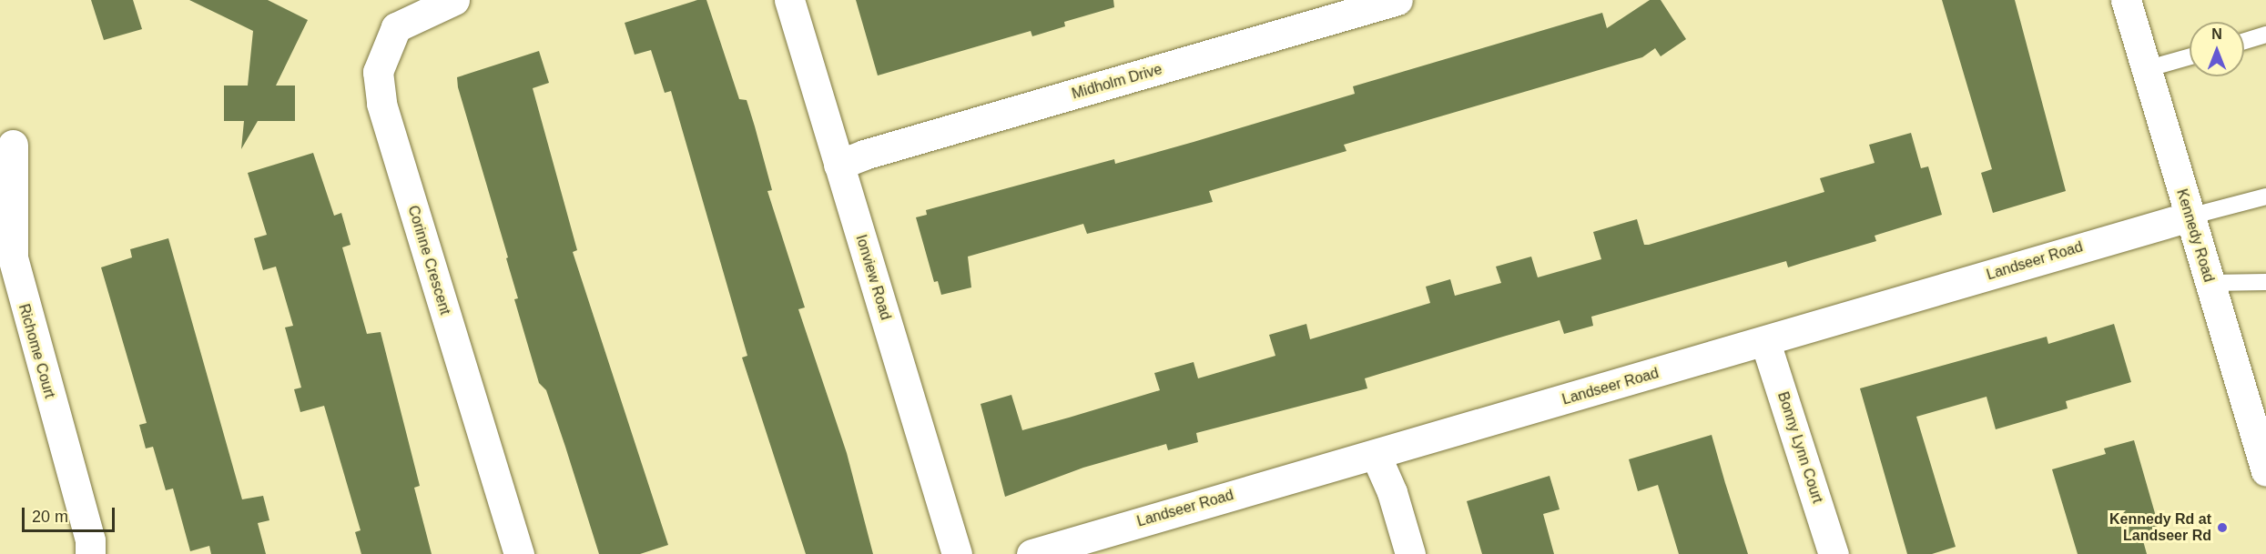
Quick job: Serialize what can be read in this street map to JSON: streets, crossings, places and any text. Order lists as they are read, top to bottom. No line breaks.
{"streets":{"street":["Midholm Drive","Kennedy Road","Corinne Crescent","Landseer Road","Ionview Road","Richome Court","Bonny Lynn Court"]},"crossings":[["Midholm Drive","Ionview Road"],["Kennedy Road","Landseer Road"],["Landseer Road","Bonny Lynn Court"]],"places":["Kennedy Rd at Landseer Rd"],"scale_bar":"20 m","north":"top"}
